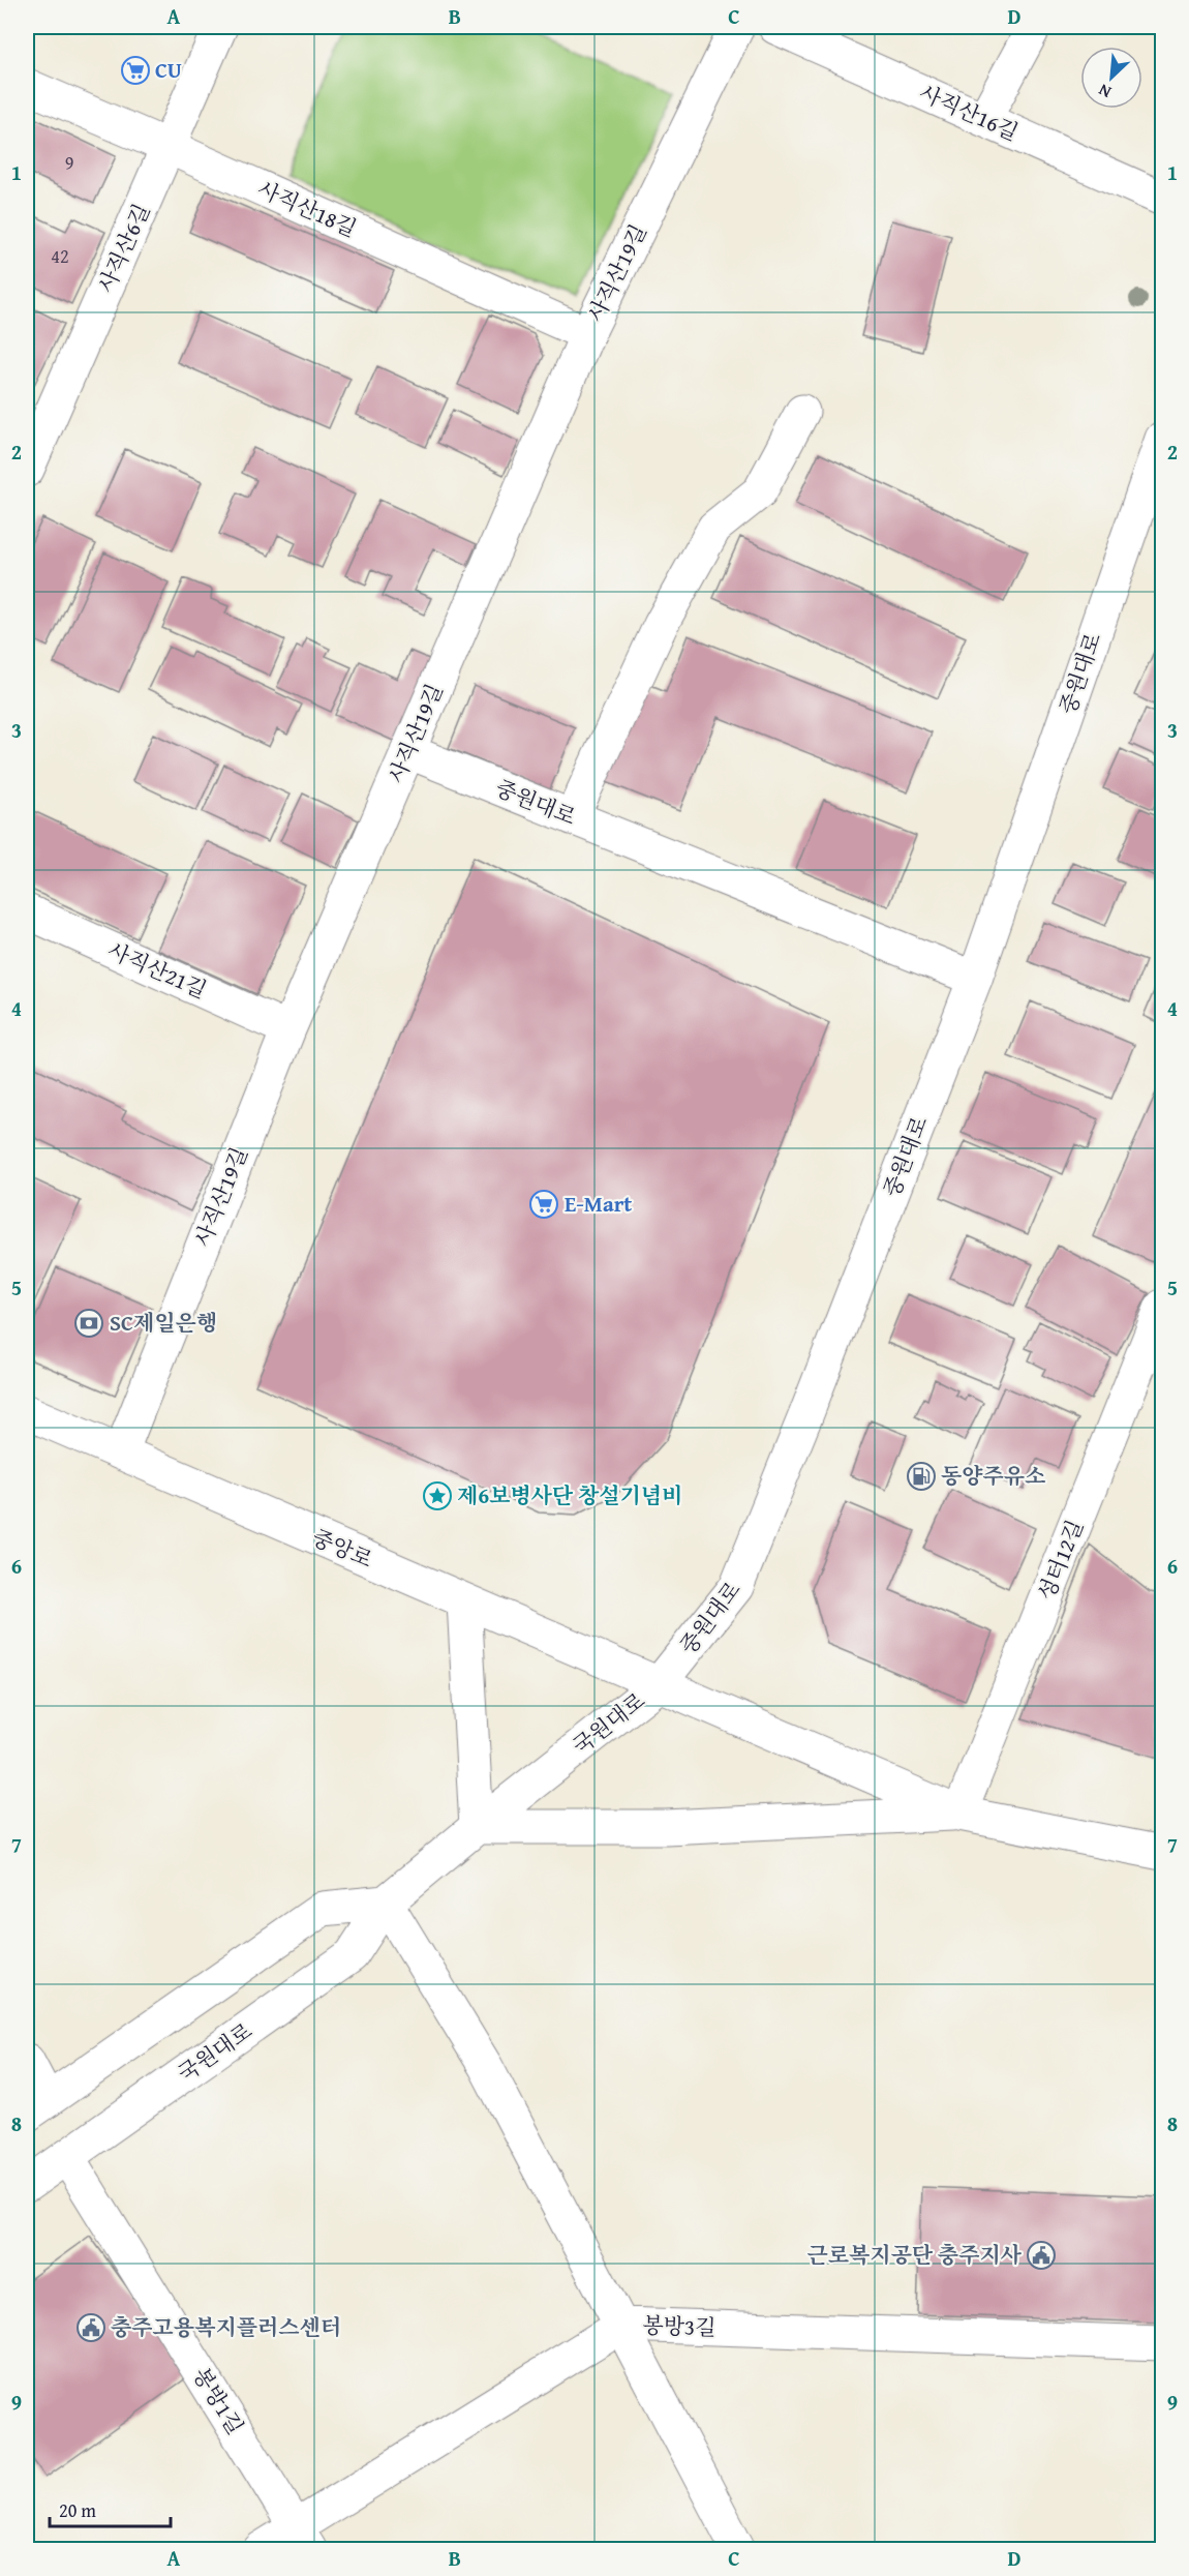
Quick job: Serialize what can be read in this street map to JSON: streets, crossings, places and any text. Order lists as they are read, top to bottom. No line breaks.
{"streets":{"street":["사직산16길","사직산18길","사직산6길","사직산19길","중원대로","사직산21길","중앙로","성터12길","국원대로","봉방3길","봉방1길"]},"crossings":[["사직산18길","사직산6길"],["사직산18길","사직산19길"],["사직산19길","중원대로"],["사직산19길","사직산21길"],["사직산19길","중앙로"],["중원대로","중앙로"],["중원대로","국원대로"],["중앙로","국원대로"],["국원대로","봉방1길"],["봉방3길","봉방1길"]],"places":{"supermarket":["CU","E-Mart"],"bank":["SC제일은행"],"fuel station":["동양주유소"],"place":["제6보병사단 창설기념비"],"public building":["근로복지공단 충주지사","충주고용복지플러스센터"]},"house_numbers":["9","42"],"scale_bar":"20 m","north":"bottom left","grid":{"columns":["A","B","C","D"],"rows":["1","2","3","4","5","6","7","8","9"]}}
